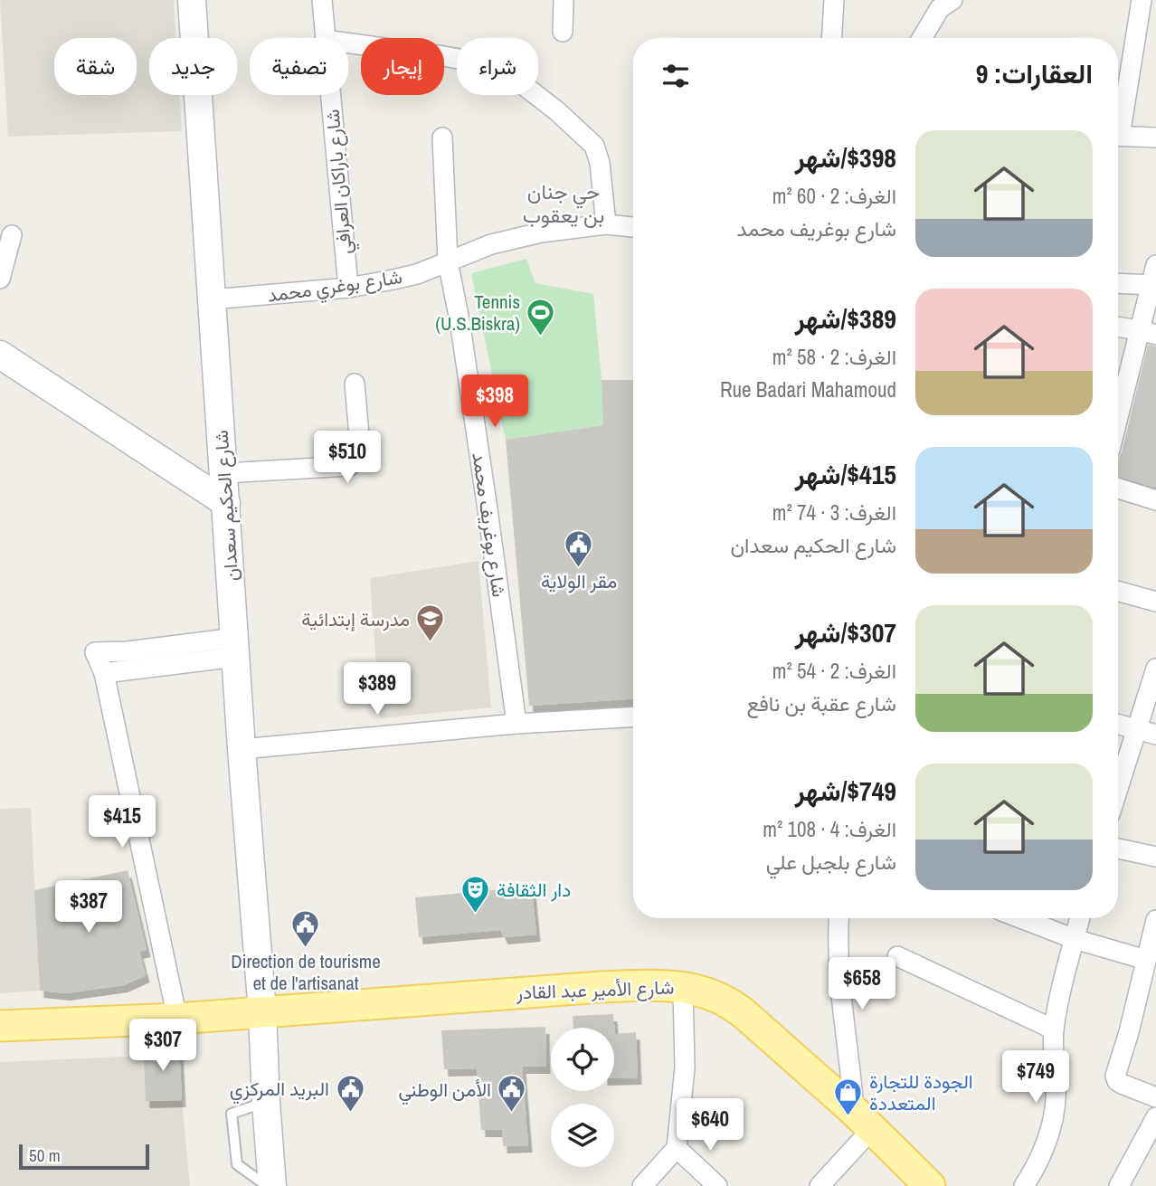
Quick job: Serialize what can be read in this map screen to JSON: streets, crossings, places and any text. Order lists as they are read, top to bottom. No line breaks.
{"streets":{"main road":["شارع الأمير عبد القادر"],"street":["شارع باراكان العرافي","شارع بوغري محمد","شارع الحكيم سعدان","شارع بوغريف محمد"]},"crossings":[["شارع باراكان العرافي","شارع بوغري محمد"],["شارع بوغري محمد","شارع الحكيم سعدان"],["شارع بوغري محمد","شارع بوغريف محمد"],["شارع الحكيم سعدان","شارع الأمير عبد القادر"]],"districts":["حي جنان بن يعقوب"],"places":{"sports":["Tennis (U.S.Biskra)"],"public building":["مقر الولاية","Direction de tourisme et de l'artisanat","البريد المركزي","الأمن الوطني"],"school or university":["مدرسة إبتدائية"],"theatre":["دار الثقافة"],"shop":["الجودة للتجارة المتعددة"]},"scale_bar":"50 m","page":{"chip":["شراء","إيجار","تصفية","جديد","شقة"],"heading":"العقارات: 9","list":[{"name":"$398/شهر","note":"الغرف: 2 · 60 m² · شارع بوغريف محمد"},{"name":"$389/شهر","note":"الغرف: 2 · 58 m² · Rue Badari Mahamoud"},{"name":"$415/شهر","note":"الغرف: 3 · 74 m² · شارع الحكيم سعدان"},{"name":"$307/شهر","note":"الغرف: 2 · 54 m² · شارع عقبة بن نافع"},{"name":"$749/شهر","note":"الغرف: 4 · 108 m² · شارع بلجبل علي"}],"price":["$398","$510","$389","$415","$387","$658","$307","$749","$640"],"scale":"50 m"}}
